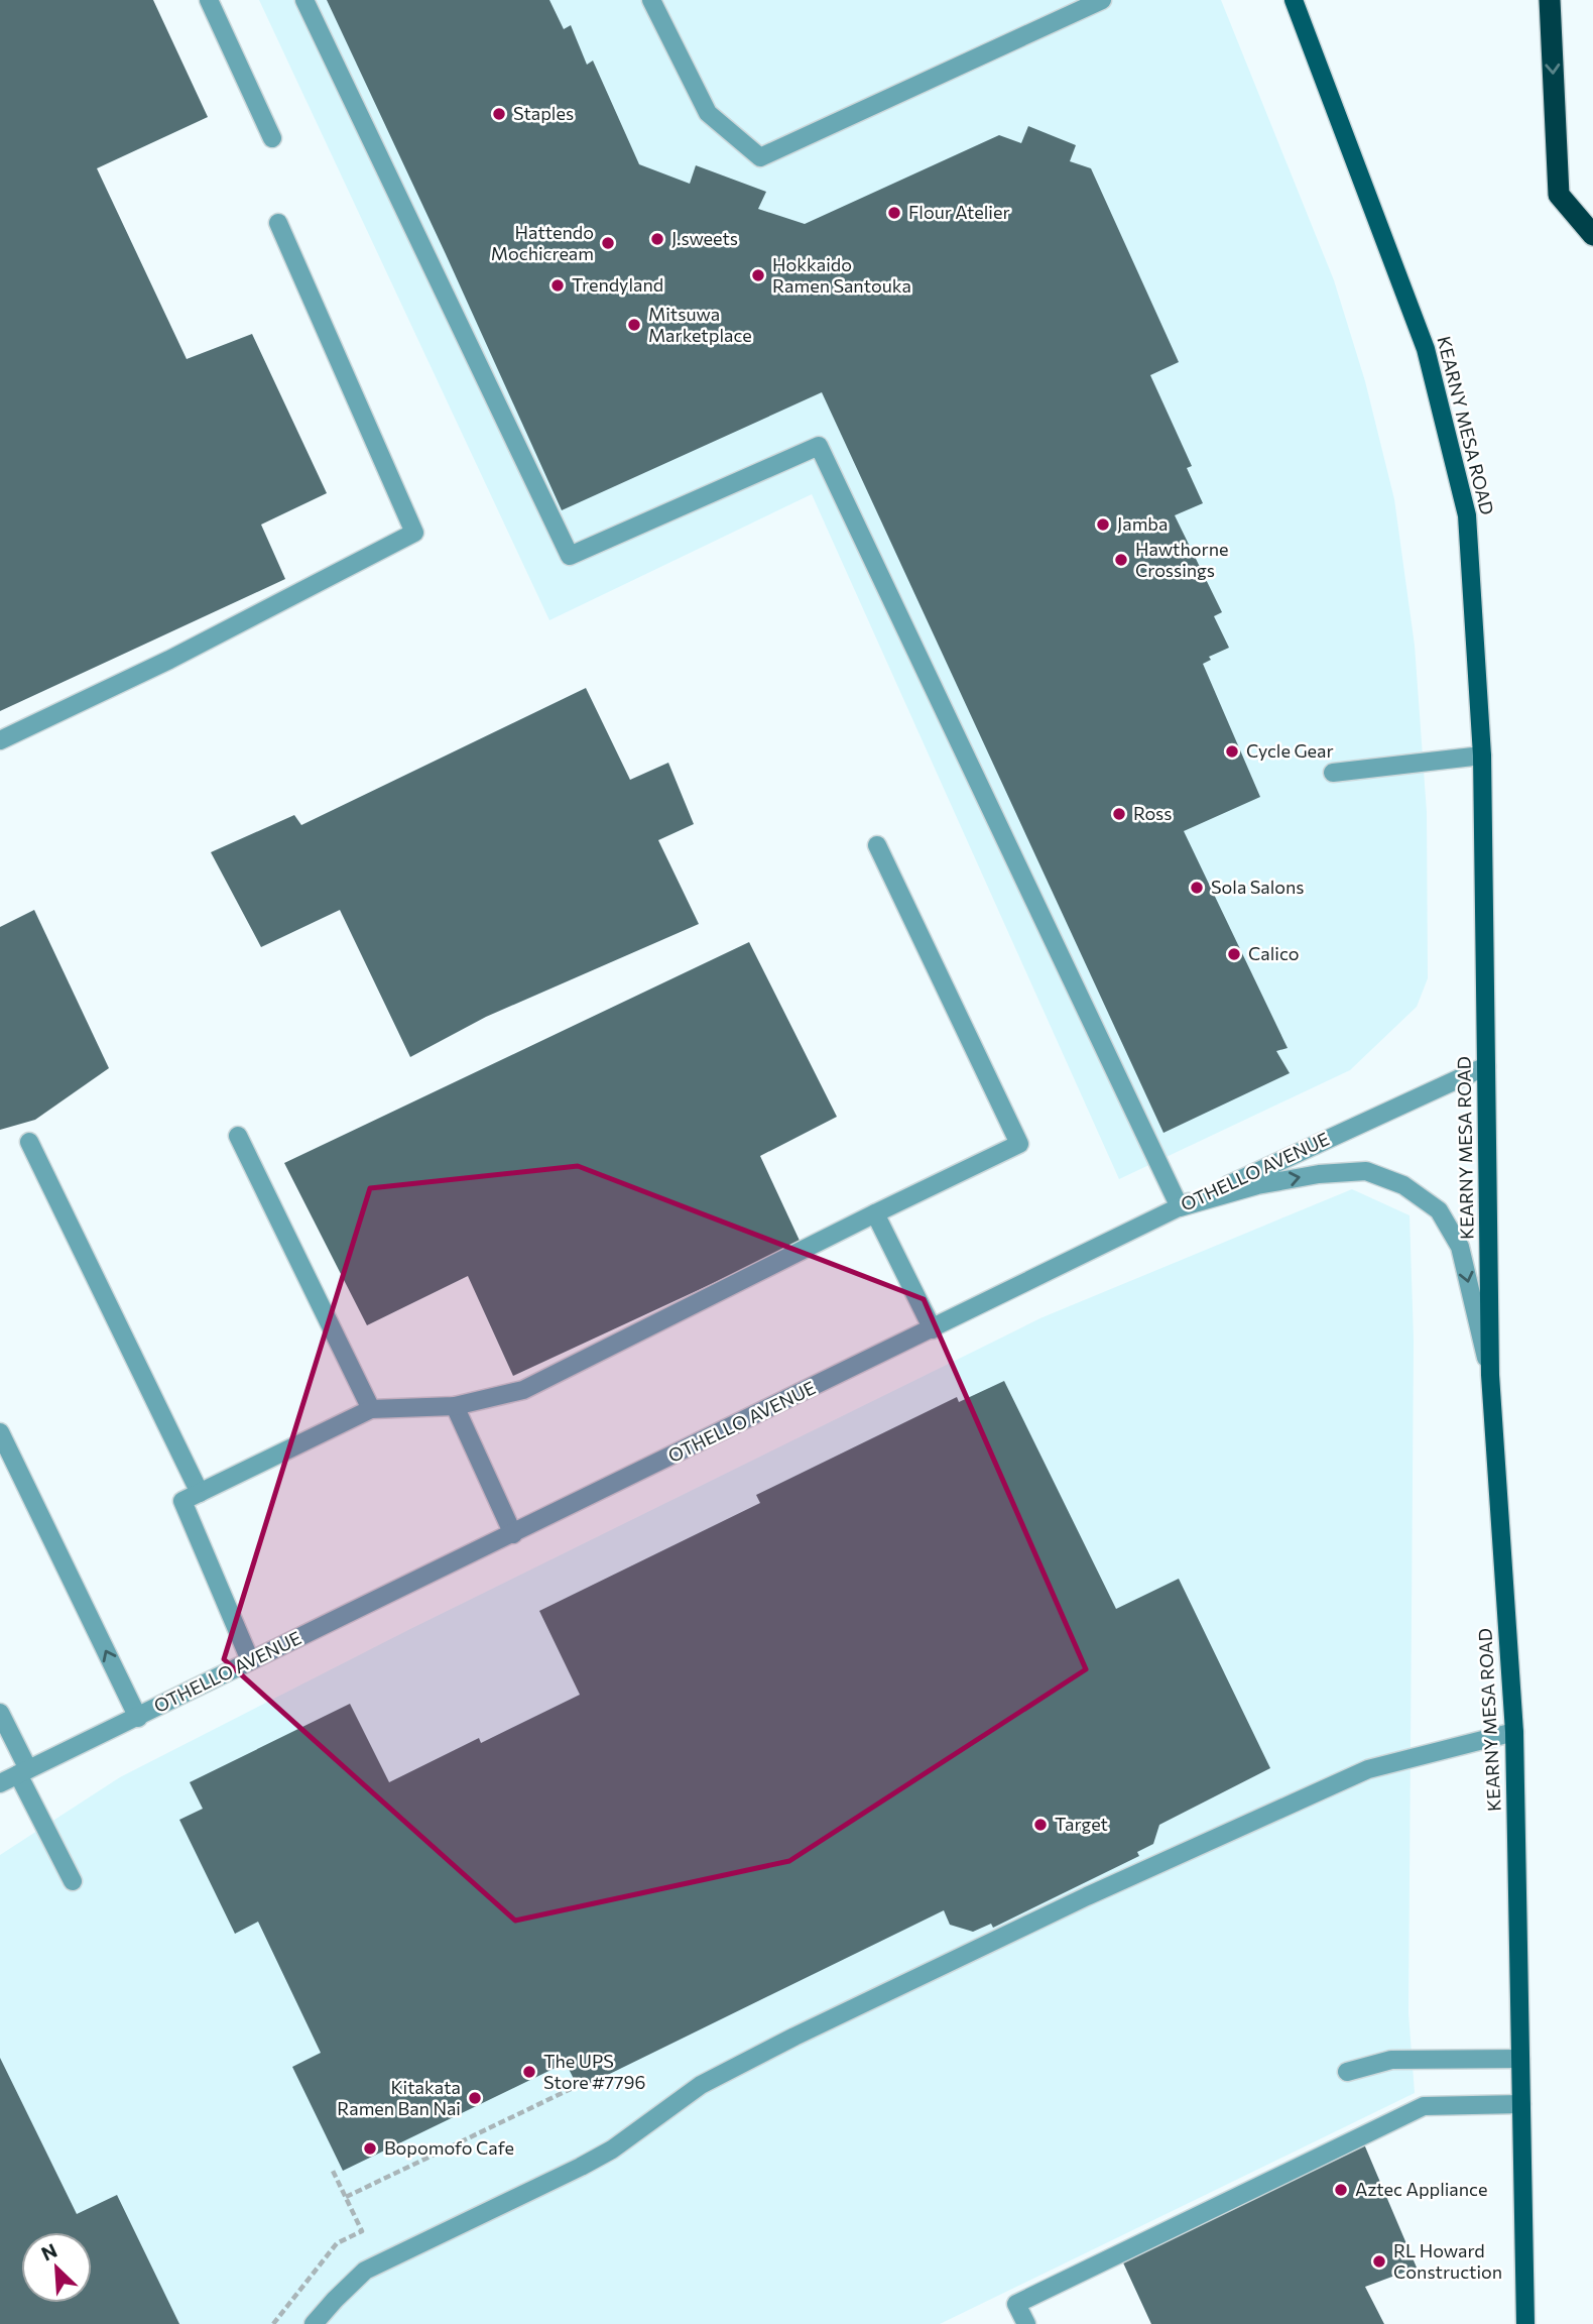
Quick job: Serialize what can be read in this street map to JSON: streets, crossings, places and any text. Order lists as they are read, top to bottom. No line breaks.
{"streets":{"main road":["KEARNY MESA ROAD"],"street":["OTHELLO AVENUE"]},"crossings":[["KEARNY MESA ROAD","OTHELLO AVENUE"]],"places":["Staples","Flour Atelier","J.sweets","Hattendo Mochicream","Hokkaido Ramen Santouka","Trendyland","Mitsuwa Marketplace","Jamba","Hawthorne Crossings","Cycle Gear","Ross","Sola Salons","Calico","Target","The UPS Store #7796","Kitakata Ramen Ban Nai","Bopomofo Cafe","Aztec Appliance","RL Howard Construction"],"north":"top left"}
